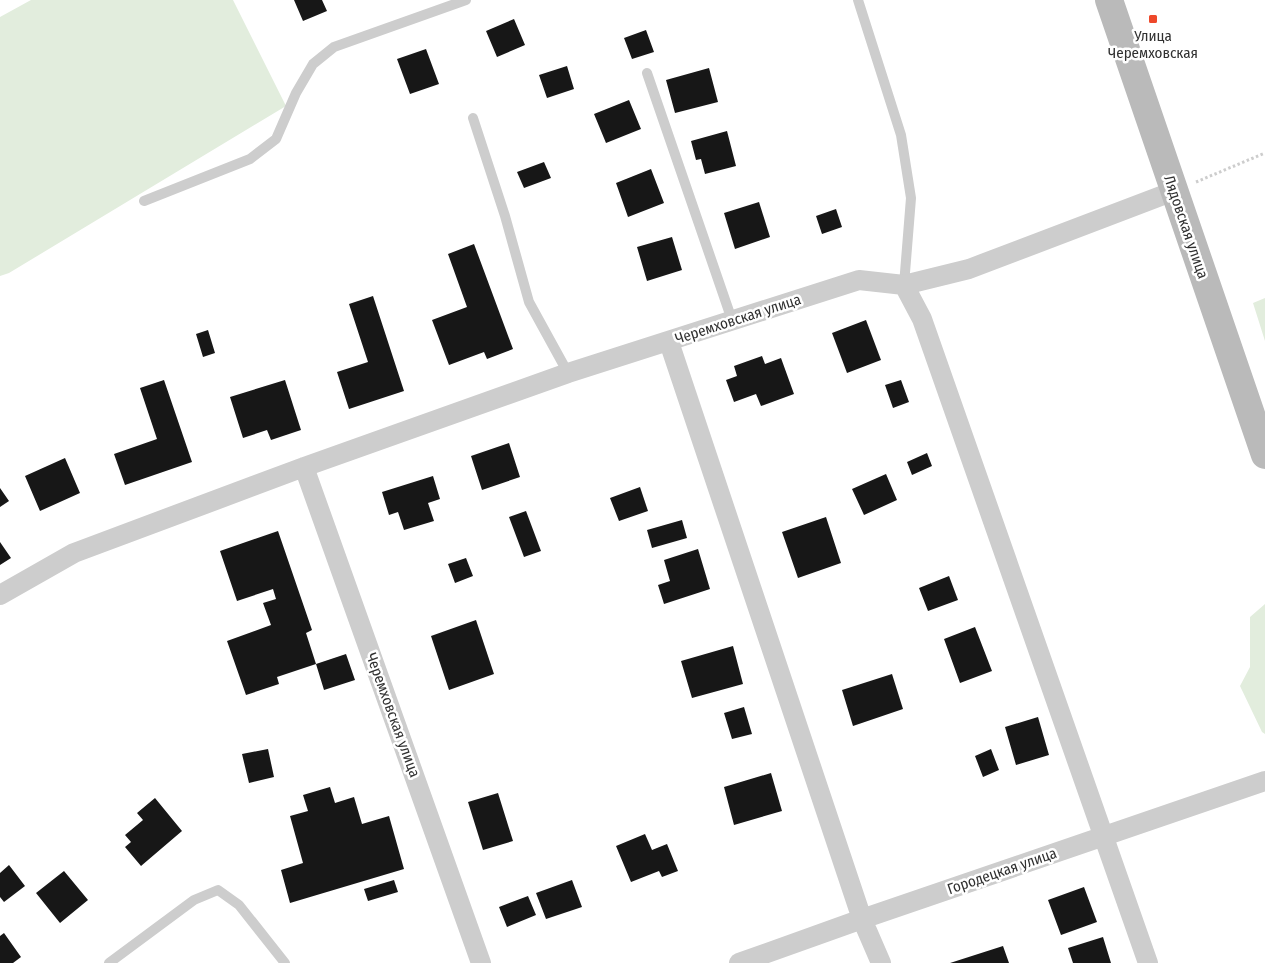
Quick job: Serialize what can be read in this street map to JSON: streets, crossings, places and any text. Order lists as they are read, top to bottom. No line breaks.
{"streets":{"main road":["Лядовская улица"],"street":["Черемховская улица","Городецкая улица"]},"crossings":[["Лядовская улица","Черемховская улица"]],"places":{"transit":["Улица Черемховская"]}}
